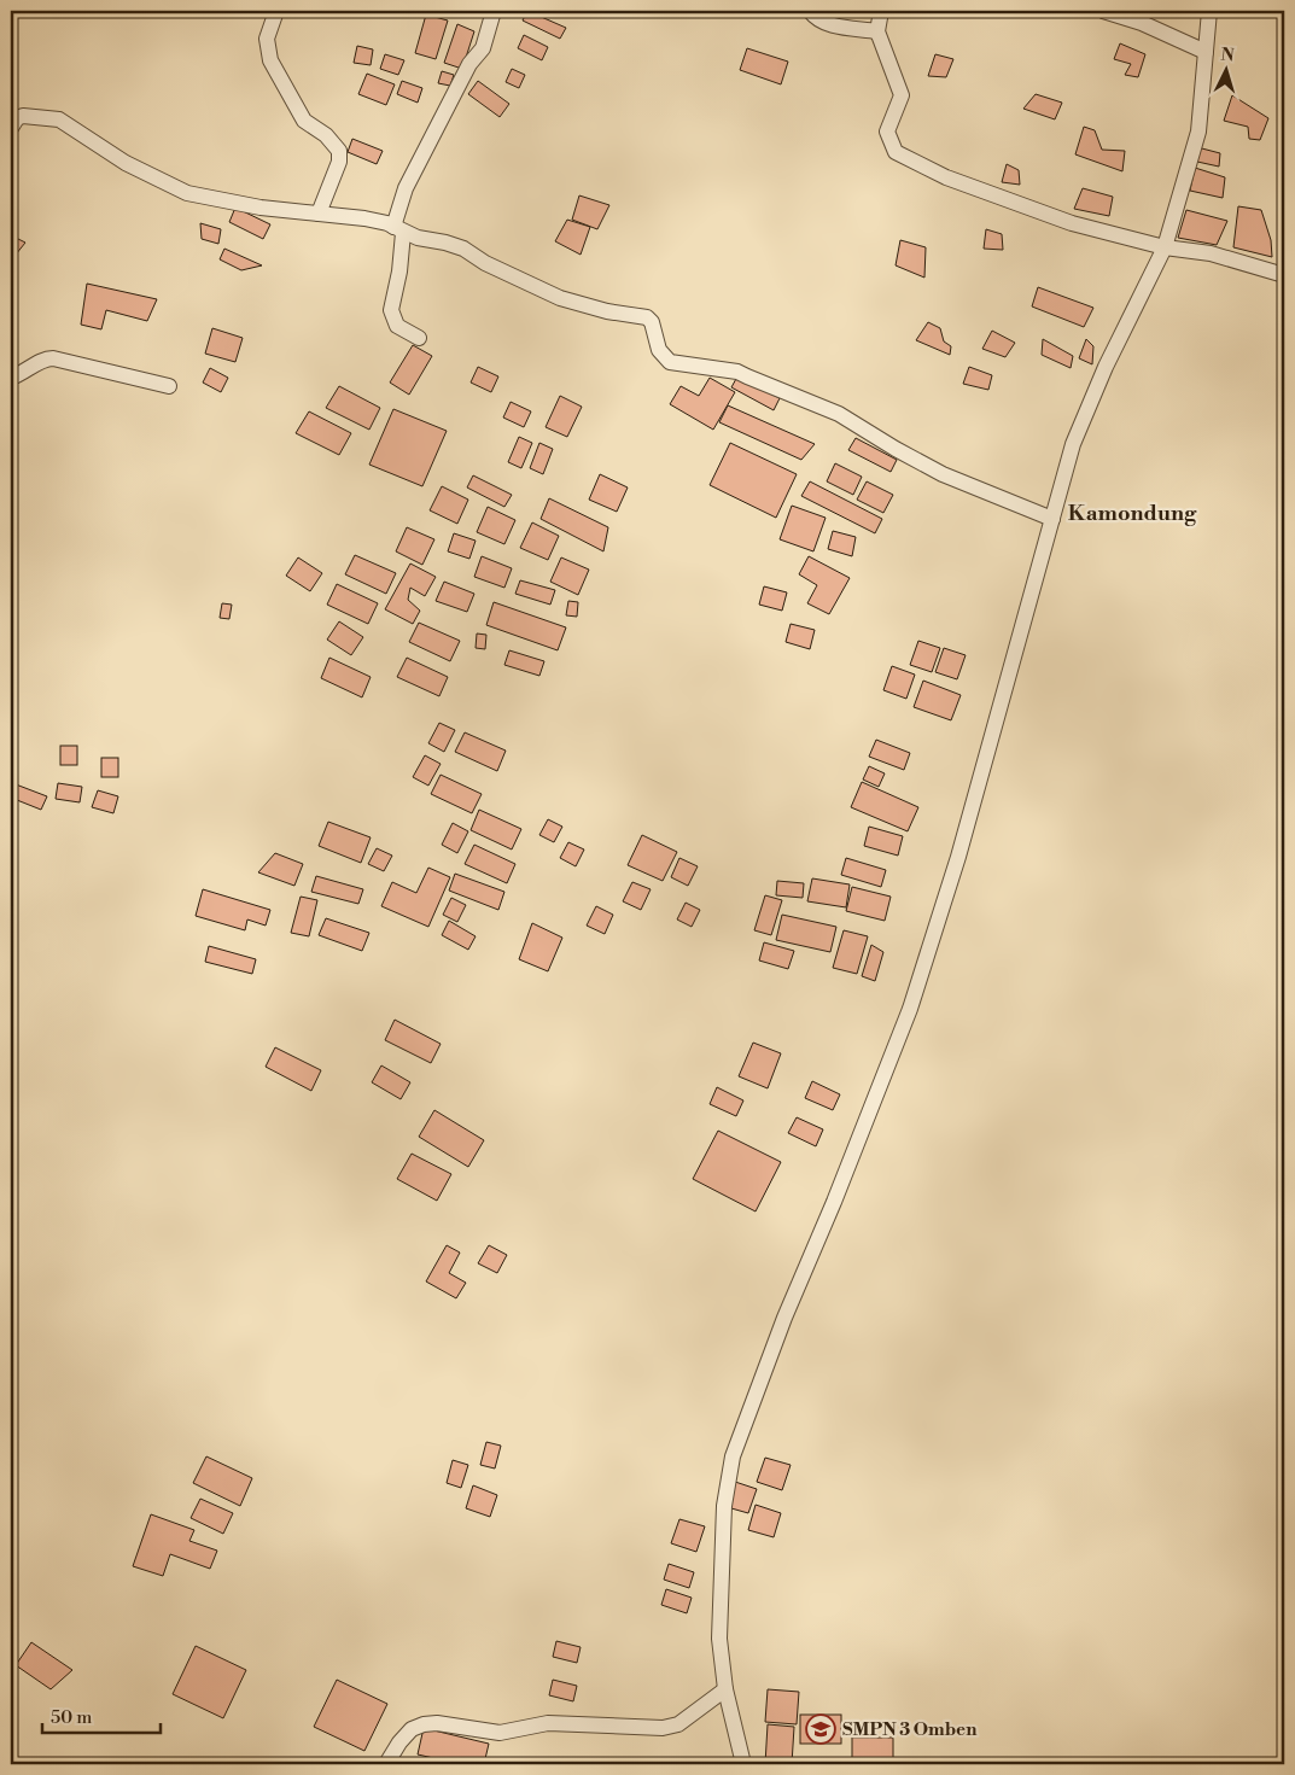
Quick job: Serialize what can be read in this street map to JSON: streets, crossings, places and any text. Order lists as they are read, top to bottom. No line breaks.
{"districts":["Kamondung"],"places":{"school or university":["SMPN 3 Omben"]},"scale_bar":"50 m","north":"top"}
